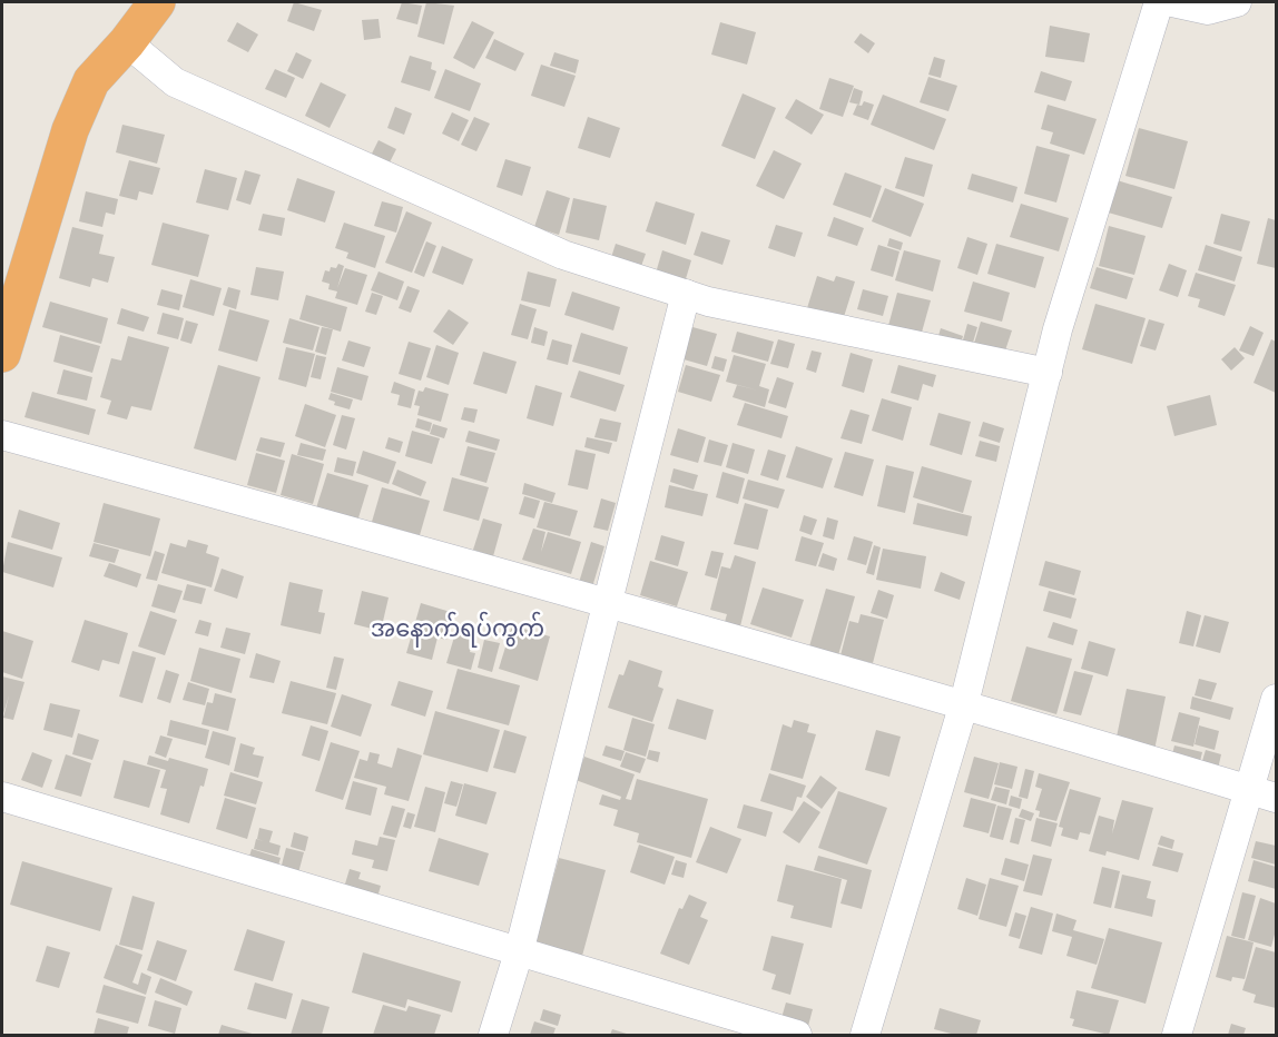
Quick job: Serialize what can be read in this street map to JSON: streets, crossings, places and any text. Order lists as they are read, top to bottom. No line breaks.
{"districts":["အနောက်ရပ်ကွက်"]}
